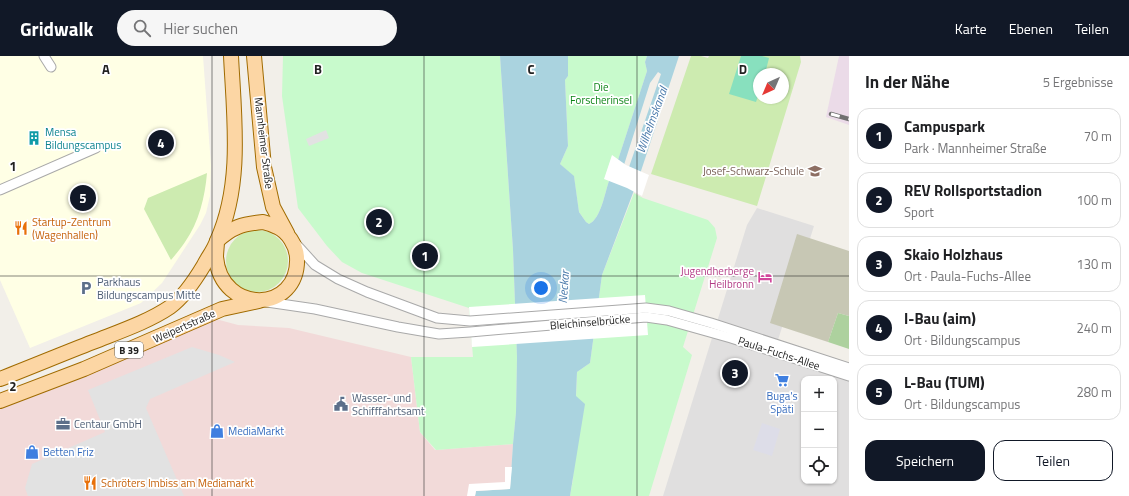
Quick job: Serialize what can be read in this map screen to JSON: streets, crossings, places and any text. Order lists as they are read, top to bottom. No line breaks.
{"streets":{"main road":["Mannheimer Straße","Weipertstraße","B 39"],"street":["Bleichinselbrücke","Paula-Fuchs-Allee"]},"crossings":[["Mannheimer Straße","Bleichinselbrücke"],["Mannheimer Straße","Weipertstraße"],["Mannheimer Straße","B 39"],["Bleichinselbrücke","Weipertstraße"],["Bleichinselbrücke","B 39"],["Bleichinselbrücke","Paula-Fuchs-Allee"],["Weipertstraße","B 39"]],"water":["Wilhelmskanal","Neckar"],"parks":["Die Forscherinsel"],"places":{"building":["Mensa Bildungscampus"],"school or university":["Josef-Schwarz-Schule"],"restaurant":["Startup-Zentrum (Wagenhallen)","Schröters Imbiss am Mediamarkt"],"hotel":["Jugendherberge Heilbronn"],"parking":["Parkhaus Bildungscampus Mitte"],"supermarket":["Buga's Späti"],"public building":["Wasser- und Schifffahrtsamt"],"office":["Centaur GmbH"],"shop":["MediaMarkt","Betten Friz"]},"north":"bottom left","page":{"header":"Gridwalk","search":"Hier suchen","nav":["Karte","Ebenen","Teilen"],"heading":["In der Nähe","5 Ergebnisse"],"list":[{"mark":"1","name":"Campuspark","note":"Park · Mannheimer Straße","value":"70 m"},{"mark":"2","name":"REV Rollsportstadion","note":"Sport","value":"100 m"},{"mark":"3","name":"Skaio Holzhaus","note":"Ort · Paula-Fuchs-Allee","value":"130 m"},{"mark":"4","name":"I-Bau (aim)","note":"Ort · Bildungscampus","value":"240 m"},{"mark":"5","name":"L-Bau (TUM)","note":"Ort · Bildungscampus","value":"280 m"}],"pins":["4","5","2","1","3"],"map_buttons":["+","−"],"buttons":["Speichern","Teilen"]},"grid":{"columns":["A","B","C","D"],"rows":["1","2"]}}
